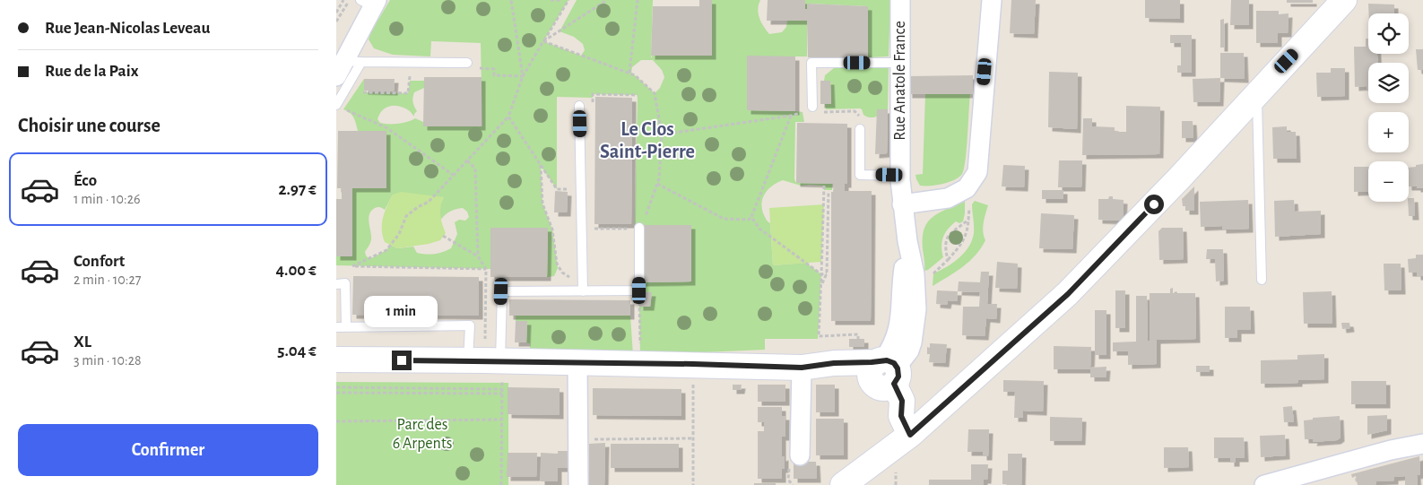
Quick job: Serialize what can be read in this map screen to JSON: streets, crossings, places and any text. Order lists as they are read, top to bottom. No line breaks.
{"streets":{"street":["Rue Anatole France"]},"districts":["Le Clos Saint-Pierre"],"parks":["Parc des 6 Arpents"],"page":{"banner":["Rue Jean-Nicolas Leveau","Rue de la Paix"],"map_buttons":["+","−"],"heading":"Choisir une course","list":[{"name":"Éco","note":"1 min · 10:26","value":"2.97 €"},{"name":"Confort","note":"2 min · 10:27","value":"4.00 €"},{"name":"XL","note":"3 min · 10:28","value":"5.04 €"}],"bubble":"1 min","buttons":"Confirmer"}}
